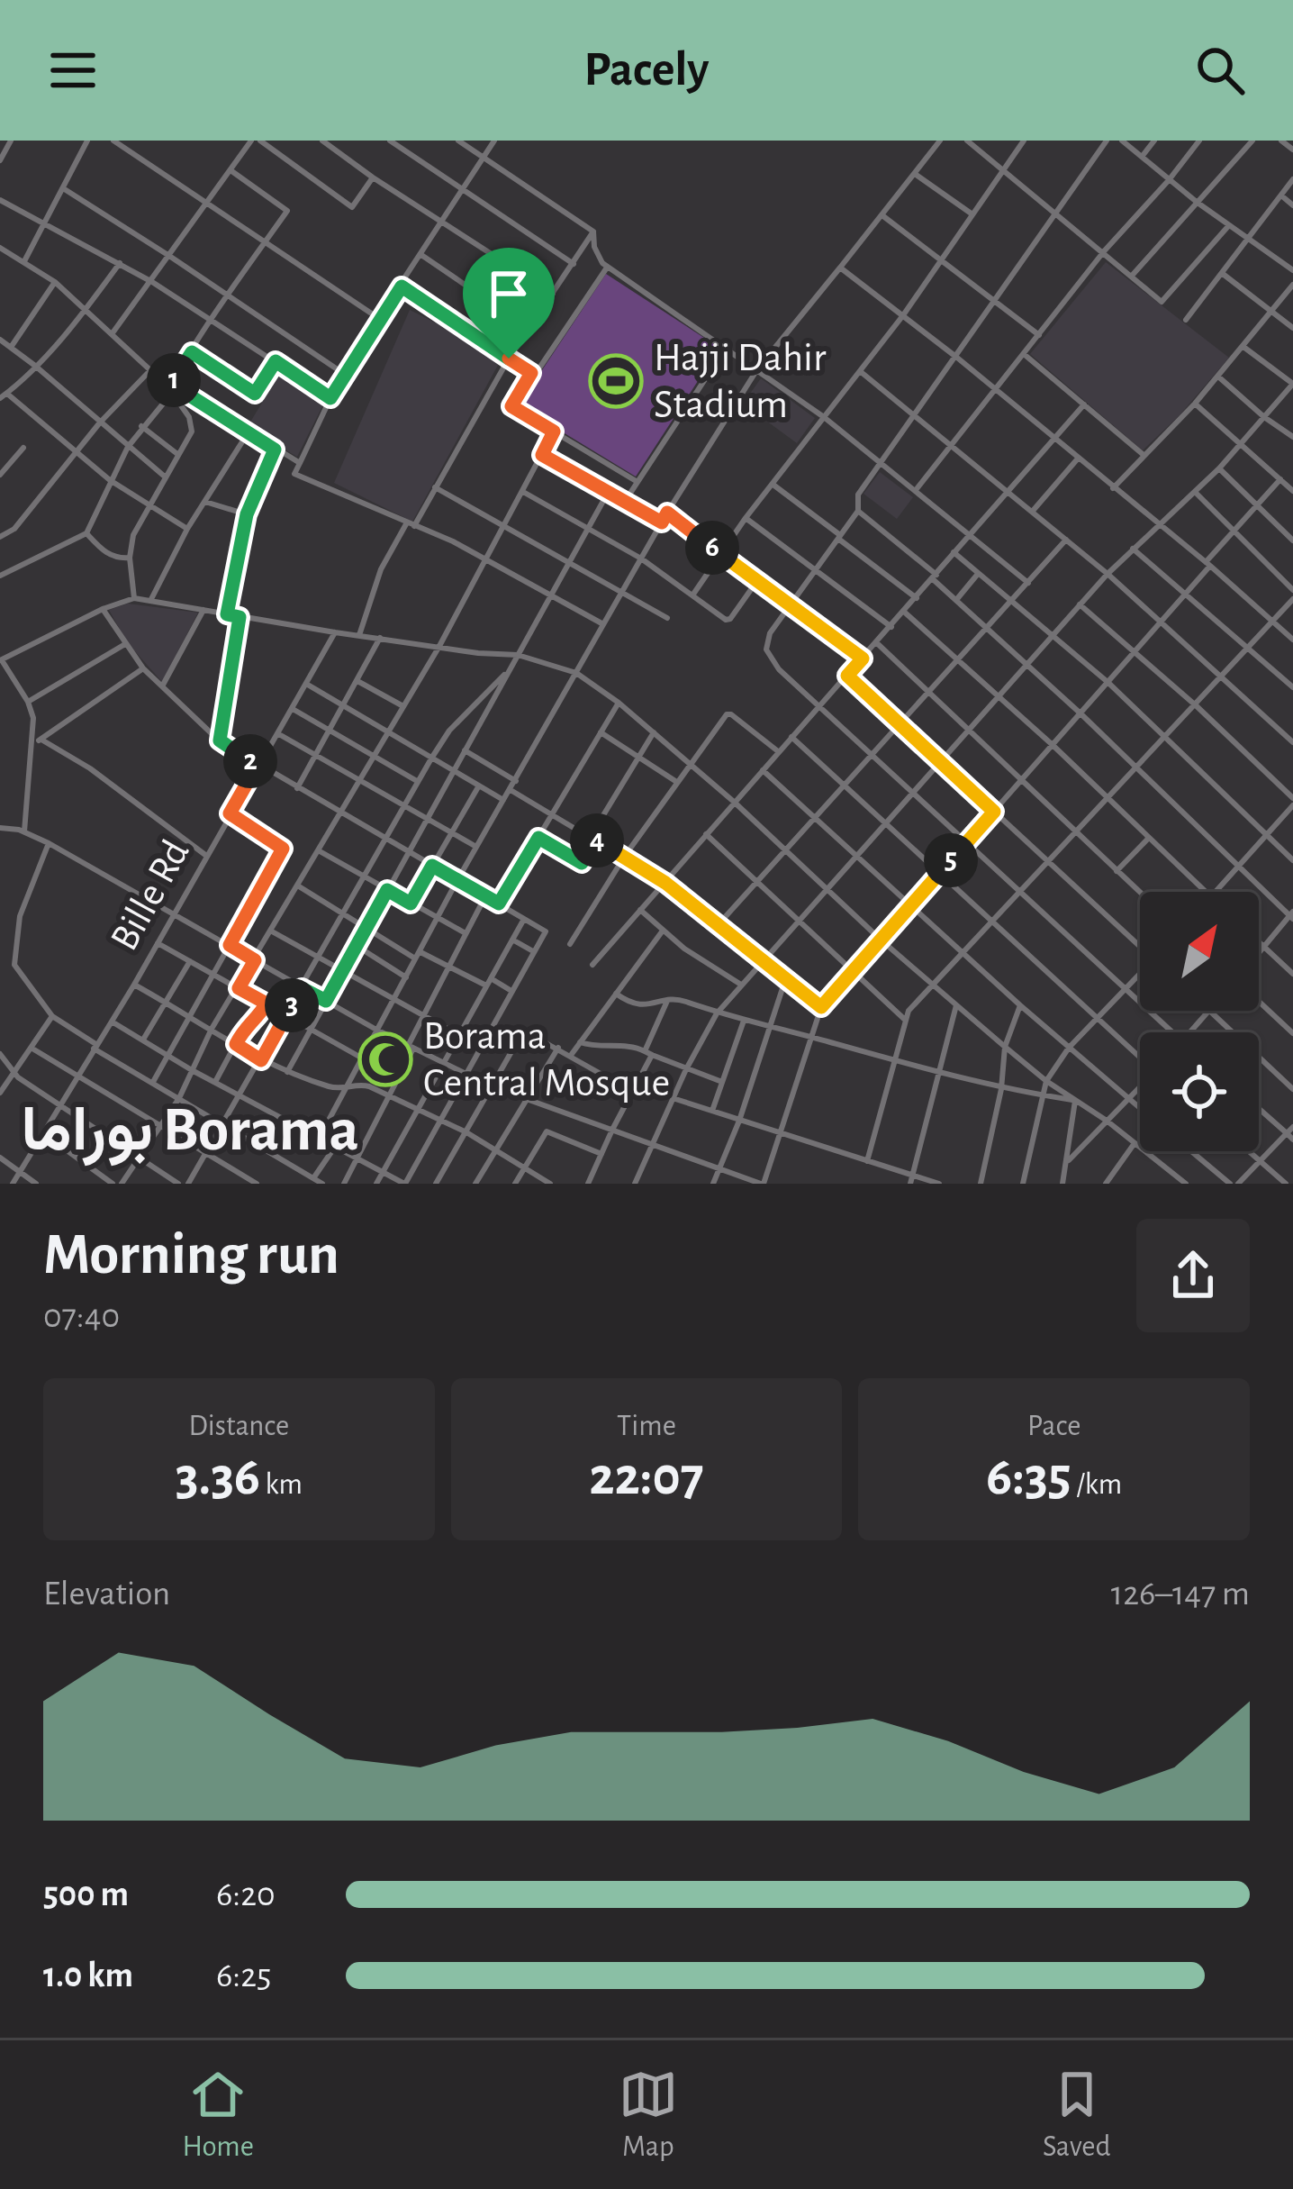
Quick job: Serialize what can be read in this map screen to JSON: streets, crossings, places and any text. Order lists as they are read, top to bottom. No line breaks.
{"streets":{"street":["Bille Rd"]},"districts":["بوراما Borama"],"places":{"sports":["Hajji Dahir Stadium"],"mosque":["Borama Central Mosque"]},"north":"top right","page":{"header":"Pacely","pins":["1","6","2","4","5","3"],"heading":["Morning run","07:40"],"stats":[["Distance","3.36 km"],["Time","22:07"],["Pace","6:35 /km"]],"chart":["Elevation","126–147 m"],"list":[{"name":"500 m","note":"6:20"},{"name":"1.0 km","note":"6:25"}],"tabs":["Home","Map","Saved"]}}
